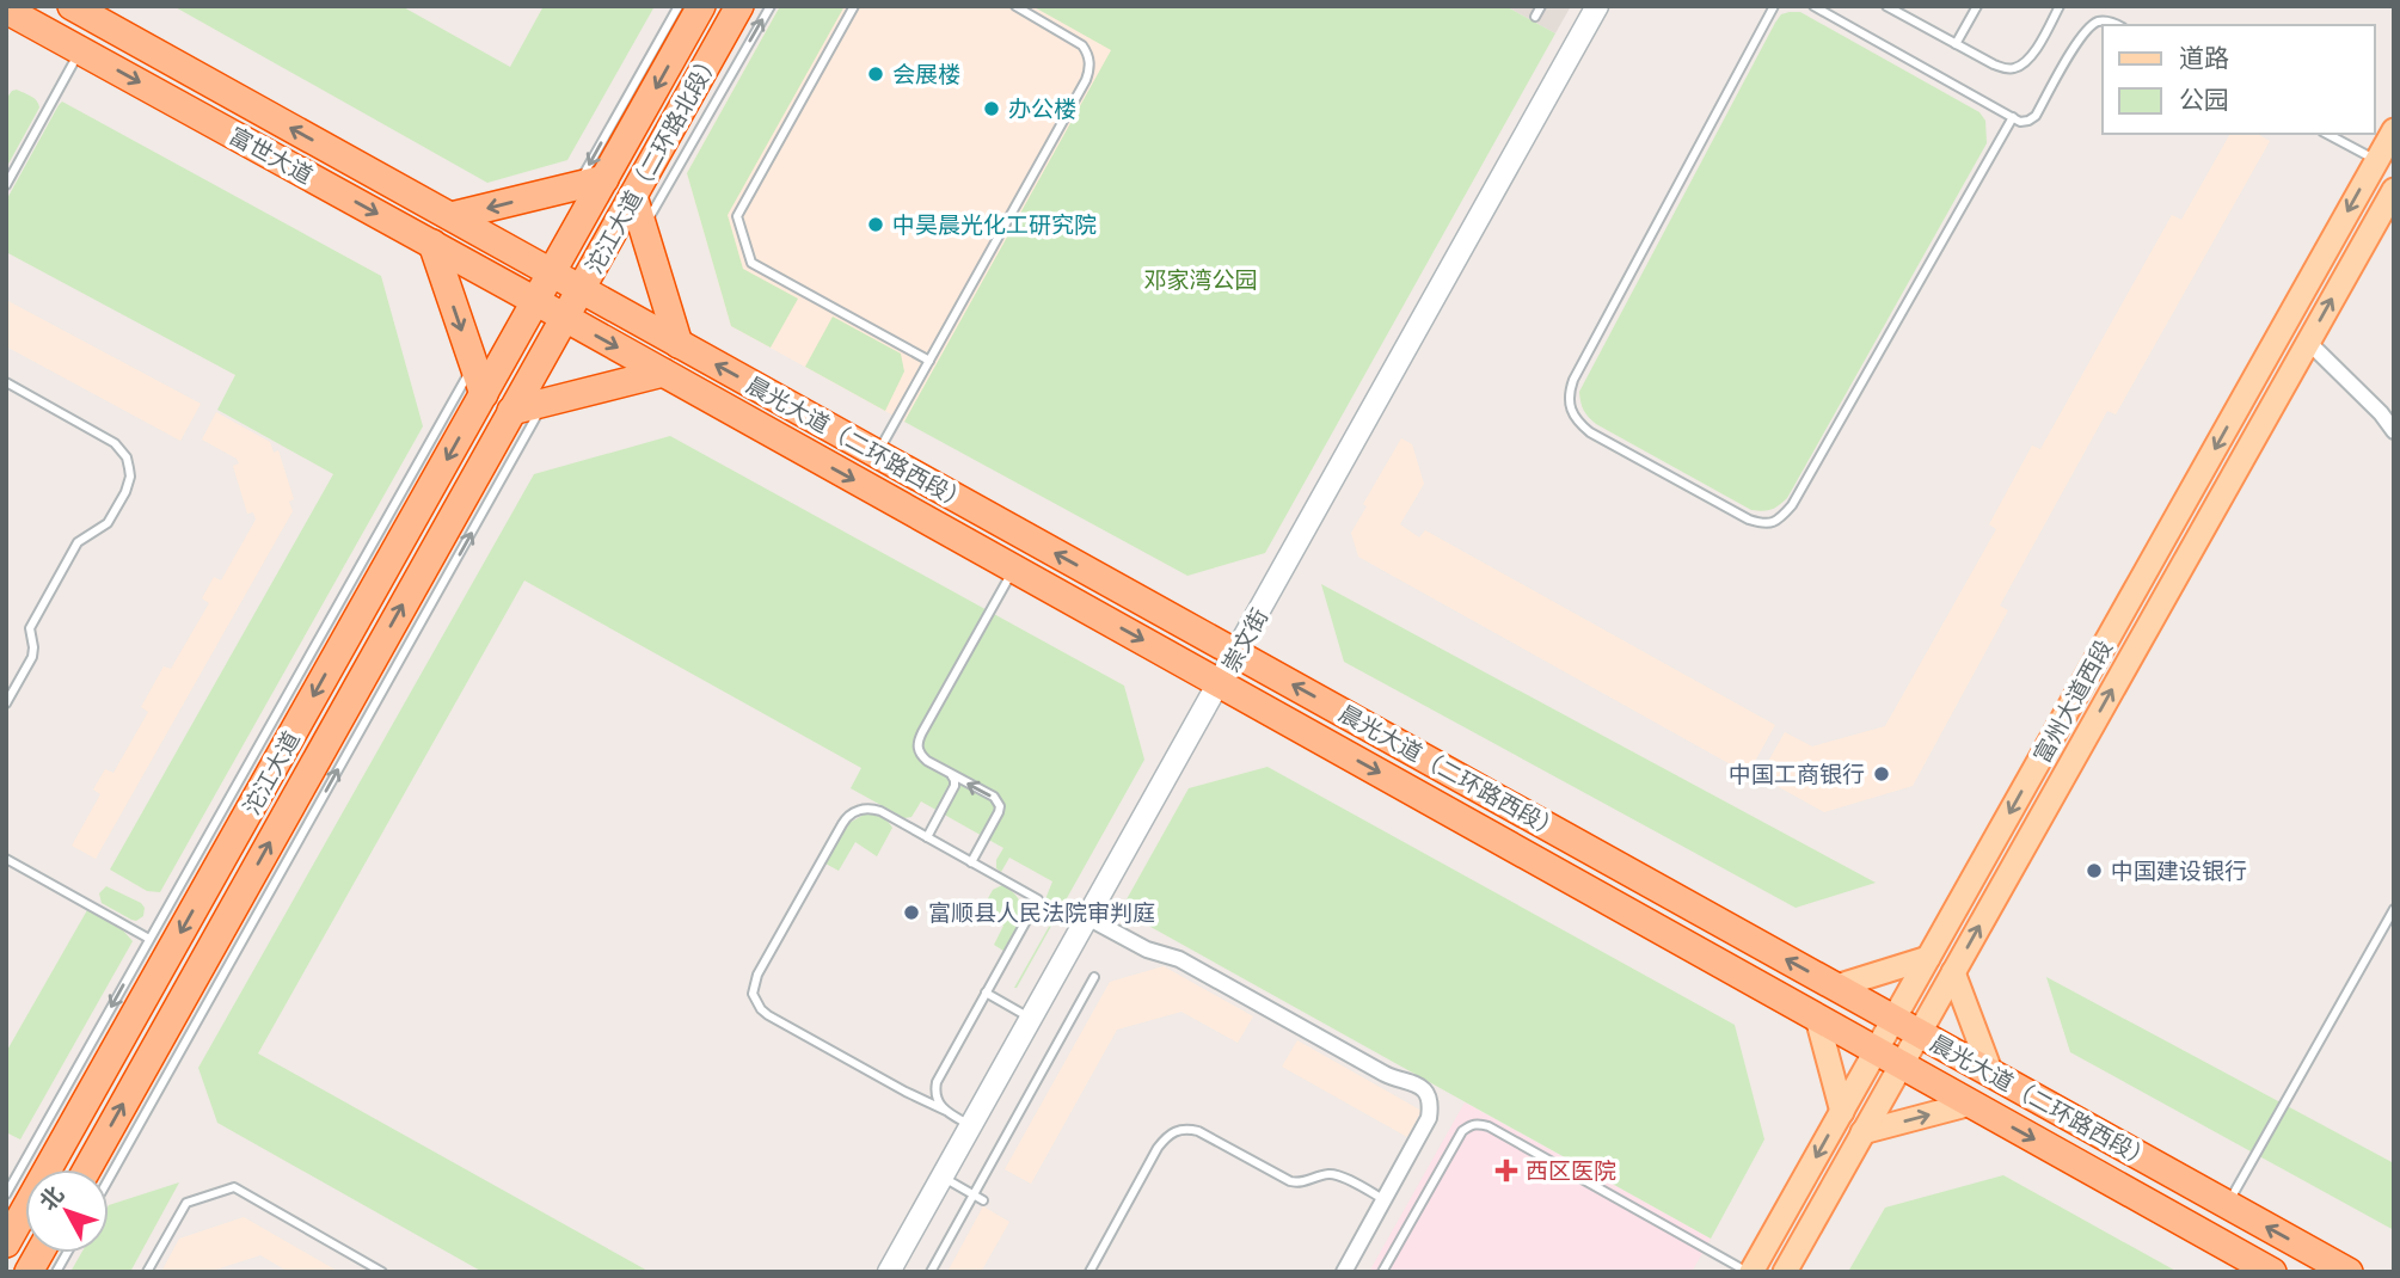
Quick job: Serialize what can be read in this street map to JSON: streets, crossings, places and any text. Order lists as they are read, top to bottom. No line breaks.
{"streets":{"highway":["富世大道","沱江大道（二环路北段）","晨光大道（二环路西段）","沱江大道"],"main road":["富州大道西段"],"street":["崇文街"]},"crossings":[["富世大道","沱江大道（二环路北段）"],["富世大道","晨光大道（二环路西段）"],["富世大道","沱江大道"],["沱江大道（二环路北段）","晨光大道（二环路西段）"],["沱江大道（二环路北段）","沱江大道"],["晨光大道（二环路西段）","崇文街"],["晨光大道（二环路西段）","富州大道西段"],["晨光大道（二环路西段）","沱江大道"]],"parks":["邓家湾公园"],"places":{"other":["会展楼","办公楼","中昊晨光化工研究院","中国工商银行","中国建设银行","富顺县人民法院审判庭"],"health":["西区医院"]},"legend":["道路","公园"],"north":"top left"}
